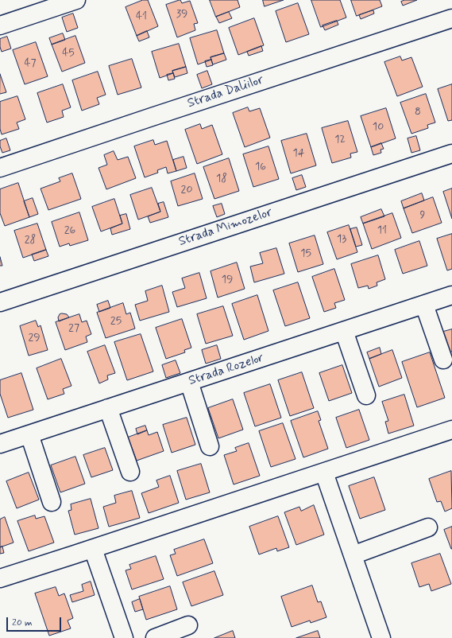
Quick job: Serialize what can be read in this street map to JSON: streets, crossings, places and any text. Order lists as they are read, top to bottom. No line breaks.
{"streets":{"street":["Strada Daliilor","Strada Mimozelor","Strada Rozelor"]},"house_numbers":["39","41","45","47","8","10","12","14","16","18","20","9","26","11","13","28","15","19","25","27","29"],"scale_bar":"20 m"}
